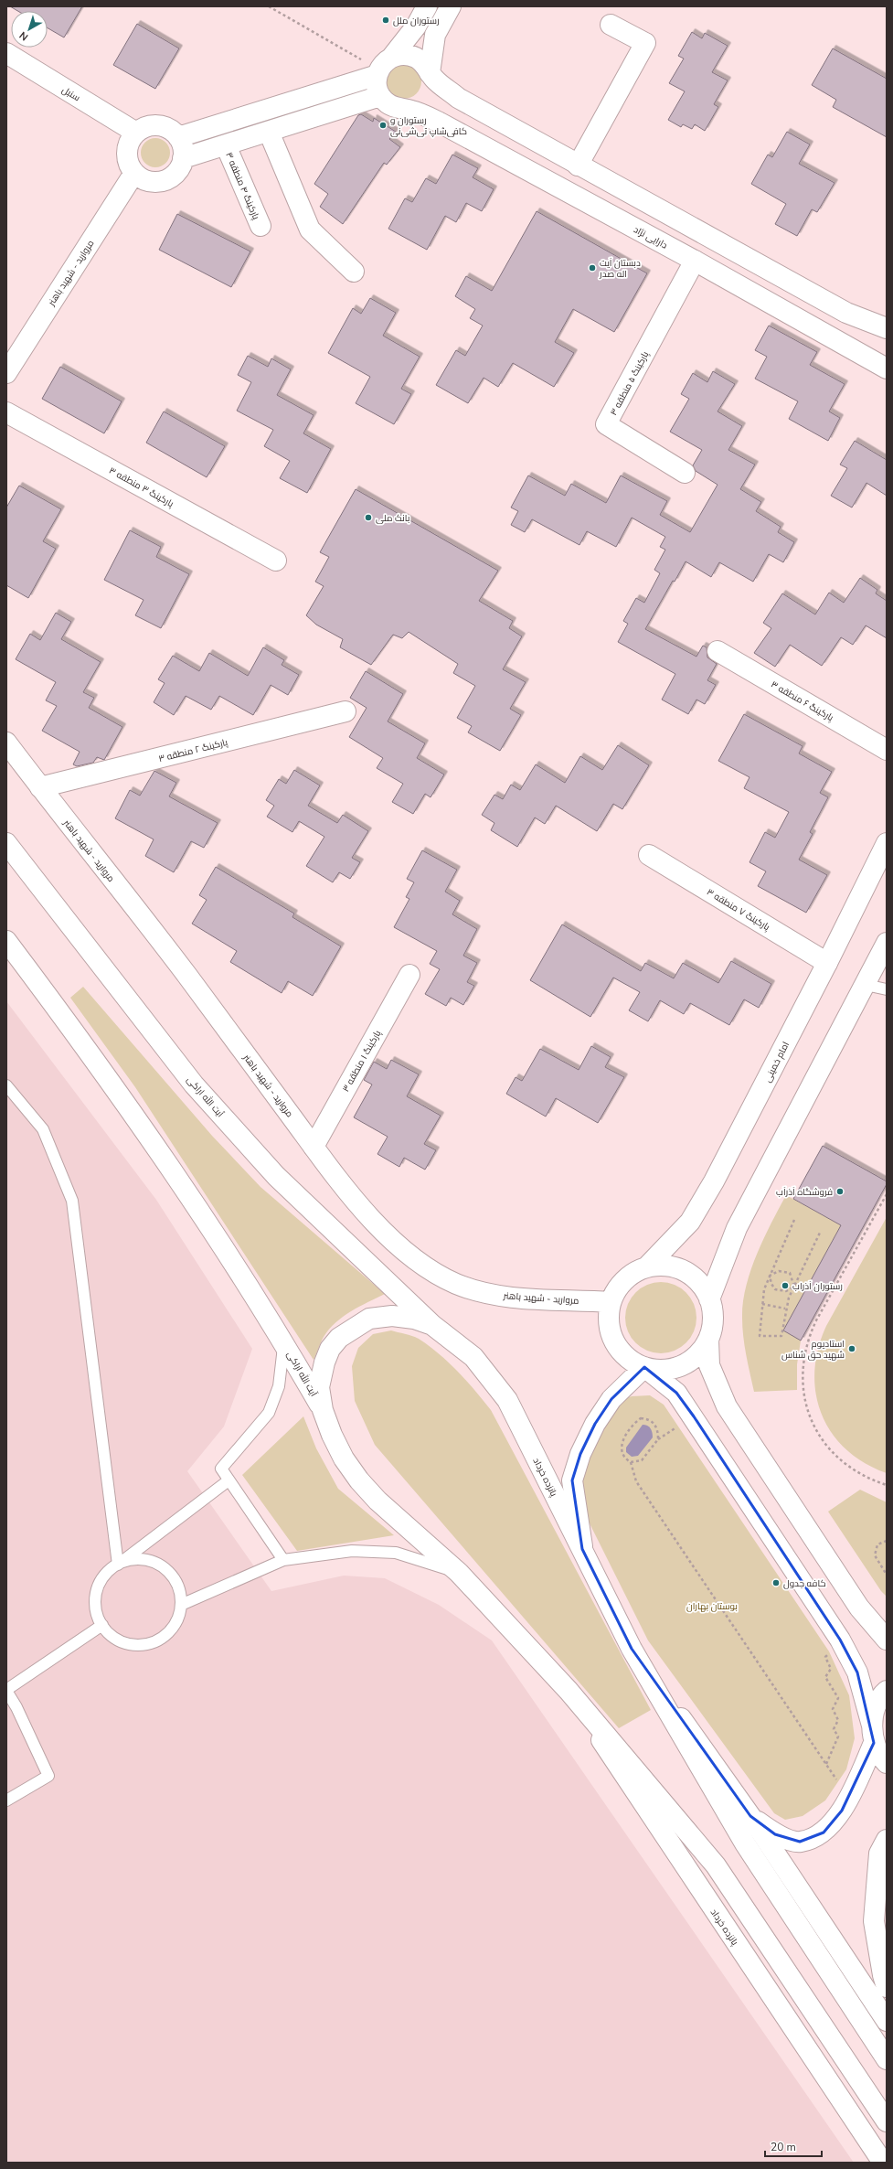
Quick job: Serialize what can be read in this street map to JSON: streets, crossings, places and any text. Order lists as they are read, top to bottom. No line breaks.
{"streets":{"street":["سنبل","پارکینگ ۴ منطقه ۳","دارایی نژاد","مروارید - شهید باهنر","پارکینگ ۵ منطقه ۳","پارکینگ ۳ منطقه ۳","پارکینگ ۶ منطقه ۳","پارکینگ ۲ منطقه ۳","پارکینگ ۷ منطقه ۳","پارکینگ ۱ منطقه ۳","امام خمینی","آیت الله اراکی","پانزده خرداد"]},"crossings":[["سنبل","مروارید - شهید باهنر"],["دارایی نژاد","پارکینگ ۵ منطقه ۳"],["مروارید - شهید باهنر","پارکینگ ۲ منطقه ۳"],["مروارید - شهید باهنر","پارکینگ ۱ منطقه ۳"],["مروارید - شهید باهنر","امام خمینی"],["پارکینگ ۷ منطقه ۳","امام خمینی"],["آیت الله اراکی","پانزده خرداد"]],"parks":["بوستان بهاران"],"places":["رستوران ملل","رستوران و کافی‌شاپ تی‌شی‌نی","دبستان آیت اله صدر","بانک ملی","فروشگاه آذرآب","رستوران آذراب","استادیوم شهید حق شناس","کافه جدول"],"scale_bar":"20 m","north":"bottom left"}
